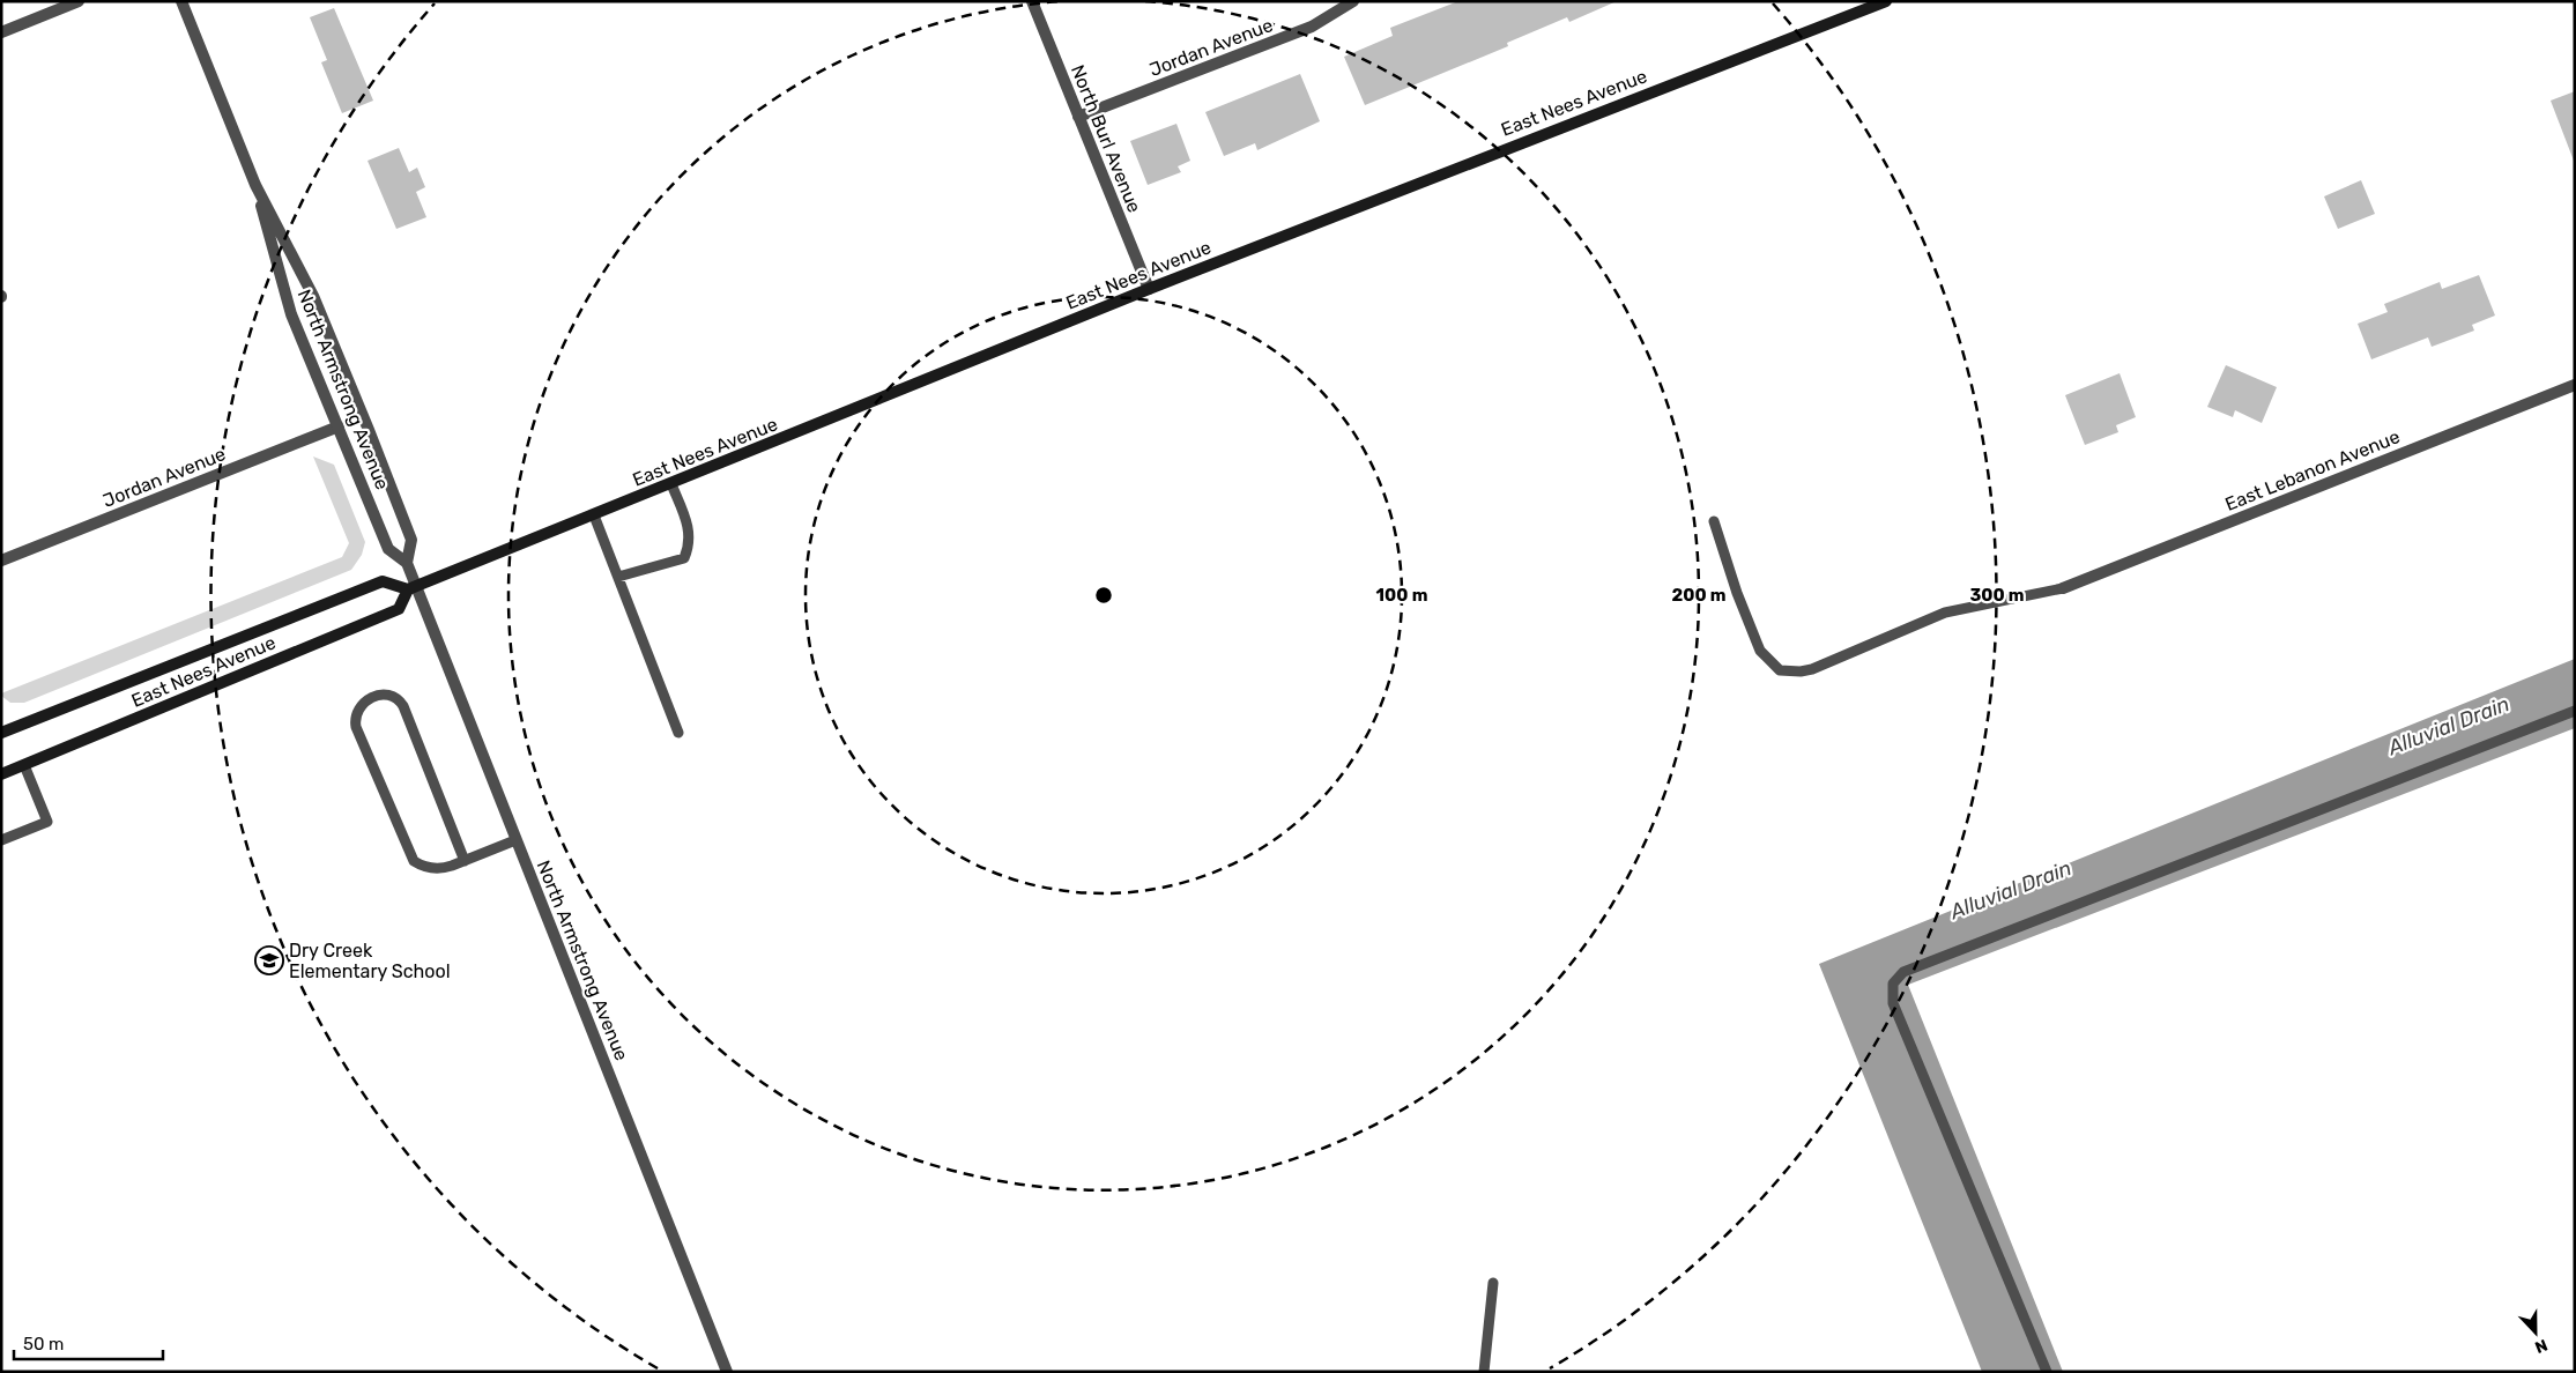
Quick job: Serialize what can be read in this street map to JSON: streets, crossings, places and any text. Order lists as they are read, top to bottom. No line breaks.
{"streets":{"main road":["East Nees Avenue"],"street":["Jordan Avenue","North Burl Avenue","North Armstrong Avenue","East Lebanon Avenue"]},"crossings":[["Jordan Avenue","North Burl Avenue"],["Jordan Avenue","North Armstrong Avenue"],["East Nees Avenue","North Burl Avenue"],["East Nees Avenue","North Armstrong Avenue"]],"water":["Alluvial Drain"],"places":{"school or university":["Dry Creek Elementary School"]},"scale_bar":"50 m","north":"bottom","rings":["100 m","200 m","300 m"]}
